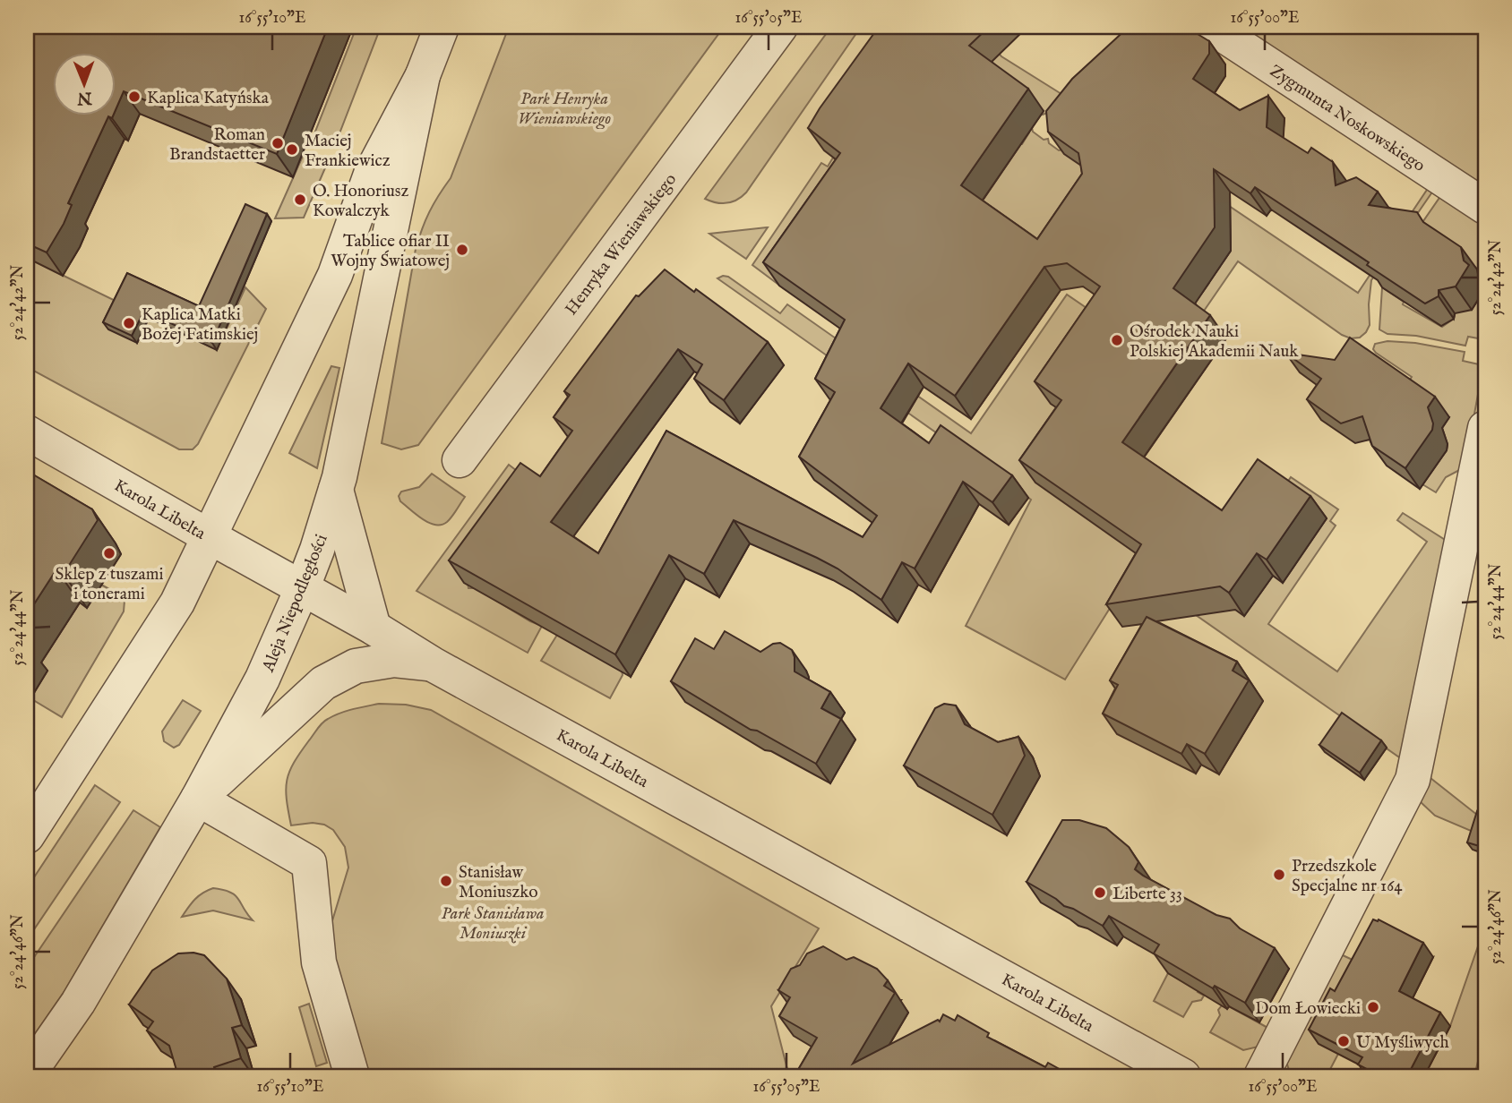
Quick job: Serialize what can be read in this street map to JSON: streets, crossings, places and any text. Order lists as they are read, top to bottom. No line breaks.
{"streets":{"street":["Zygmunta Noskowskiego","Henryka Wieniawskiego","Karola Libelta","Aleja Niepodległości"]},"crossings":[["Karola Libelta","Aleja Niepodległości"]],"parks":["Park Henryka Wieniawskiego","Park Stanisława Moniuszki"],"places":["Kaplica Katyńska","Roman Brandstaetter","Maciej Frankiewicz","O. Honoriusz Kowalczyk","Tablice ofiar II Wojny Światowej","Kaplica Matki Bożej Fatimskiej","Ośrodek Nauki Polskiej Akademii Nauk","Sklep z tuszami i tonerami","Przedszkole Specjalne nr 164","Stanisław Moniuszko","Liberte 33","Dom Łowiecki","U Myśliwych"],"north":"bottom","coordinates":["16°55'10\"E","16°55'05\"E","16°55'00\"E","52°24'42\"N","52°24'44\"N","52°24'46\"N"]}
